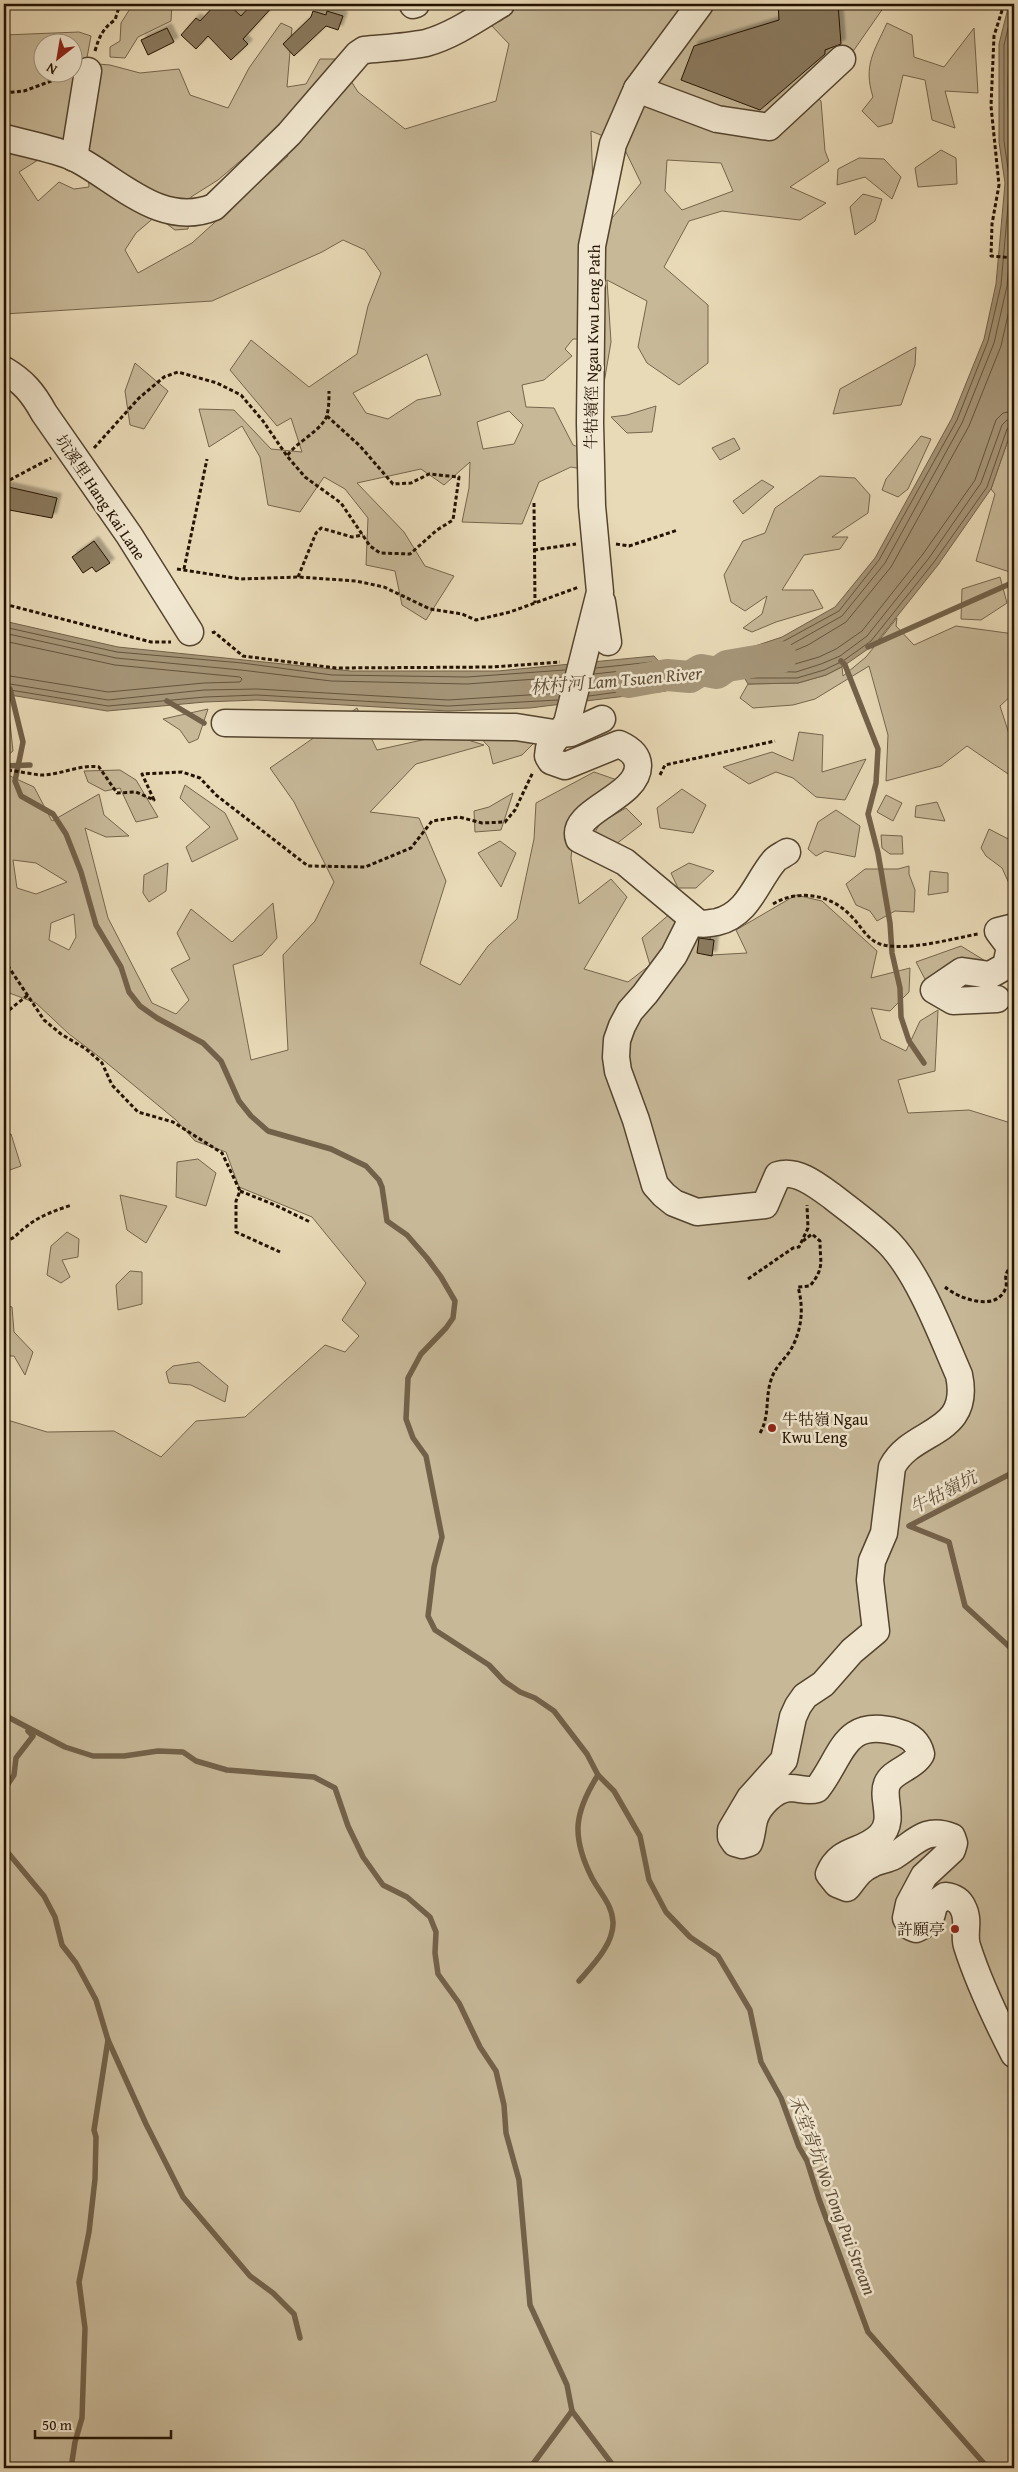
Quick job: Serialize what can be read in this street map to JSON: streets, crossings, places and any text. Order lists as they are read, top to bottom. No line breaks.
{"streets":{"street":["牛牯嶺徑 Ngau Kwu Leng Path","坑溪里 Hang Kai Lane"]},"water":["林村河 Lam Tsuen River","牛牯嶺坑","禾堂背坑 Wo Tong Pui Stream"],"places":["牛牯嶺 Ngau Kwu Leng","許願亭"],"scale_bar":"50 m","north":"bottom left"}
